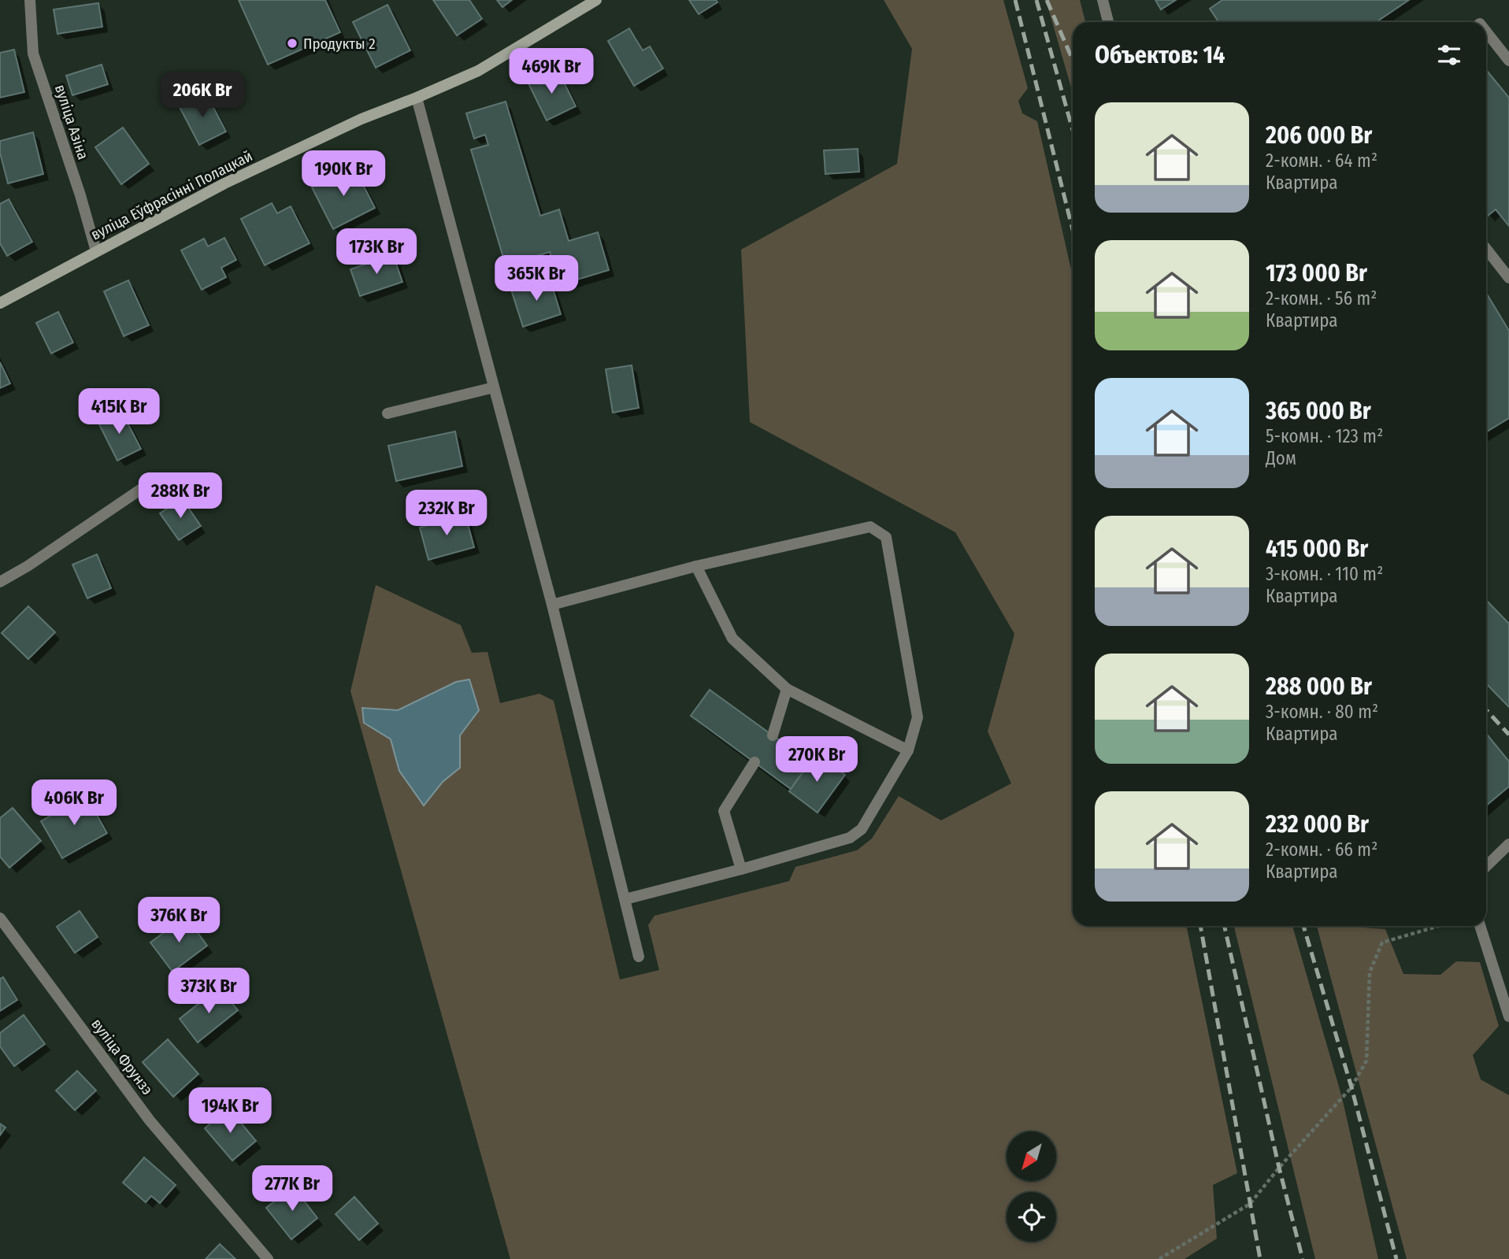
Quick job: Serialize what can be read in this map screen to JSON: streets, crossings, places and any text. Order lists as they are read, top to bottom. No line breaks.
{"streets":{"main road":["вуліца Еўфрасінні Полацкай"],"street":["вуліца Азіна","вуліца Фрунзэ"]},"crossings":[["вуліца Азіна","вуліца Еўфрасінні Полацкай"]],"places":["Продукты 2"],"north":"bottom left","page":{"heading":"Объектов: 14","price":["469K Br","206K Br","190K Br","173K Br","365K Br","415K Br","288K Br","232K Br","270K Br","406K Br","376K Br","373K Br","194K Br","277K Br"],"list":[{"name":"206 000 Br","note":"2-комн. · 64 m² · Квартира"},{"name":"173 000 Br","note":"2-комн. · 56 m² · Квартира"},{"name":"365 000 Br","note":"5-комн. · 123 m² · Дом"},{"name":"415 000 Br","note":"3-комн. · 110 m² · Квартира"},{"name":"288 000 Br","note":"3-комн. · 80 m² · Квартира"},{"name":"232 000 Br","note":"2-комн. · 66 m² · Квартира"}]}}
